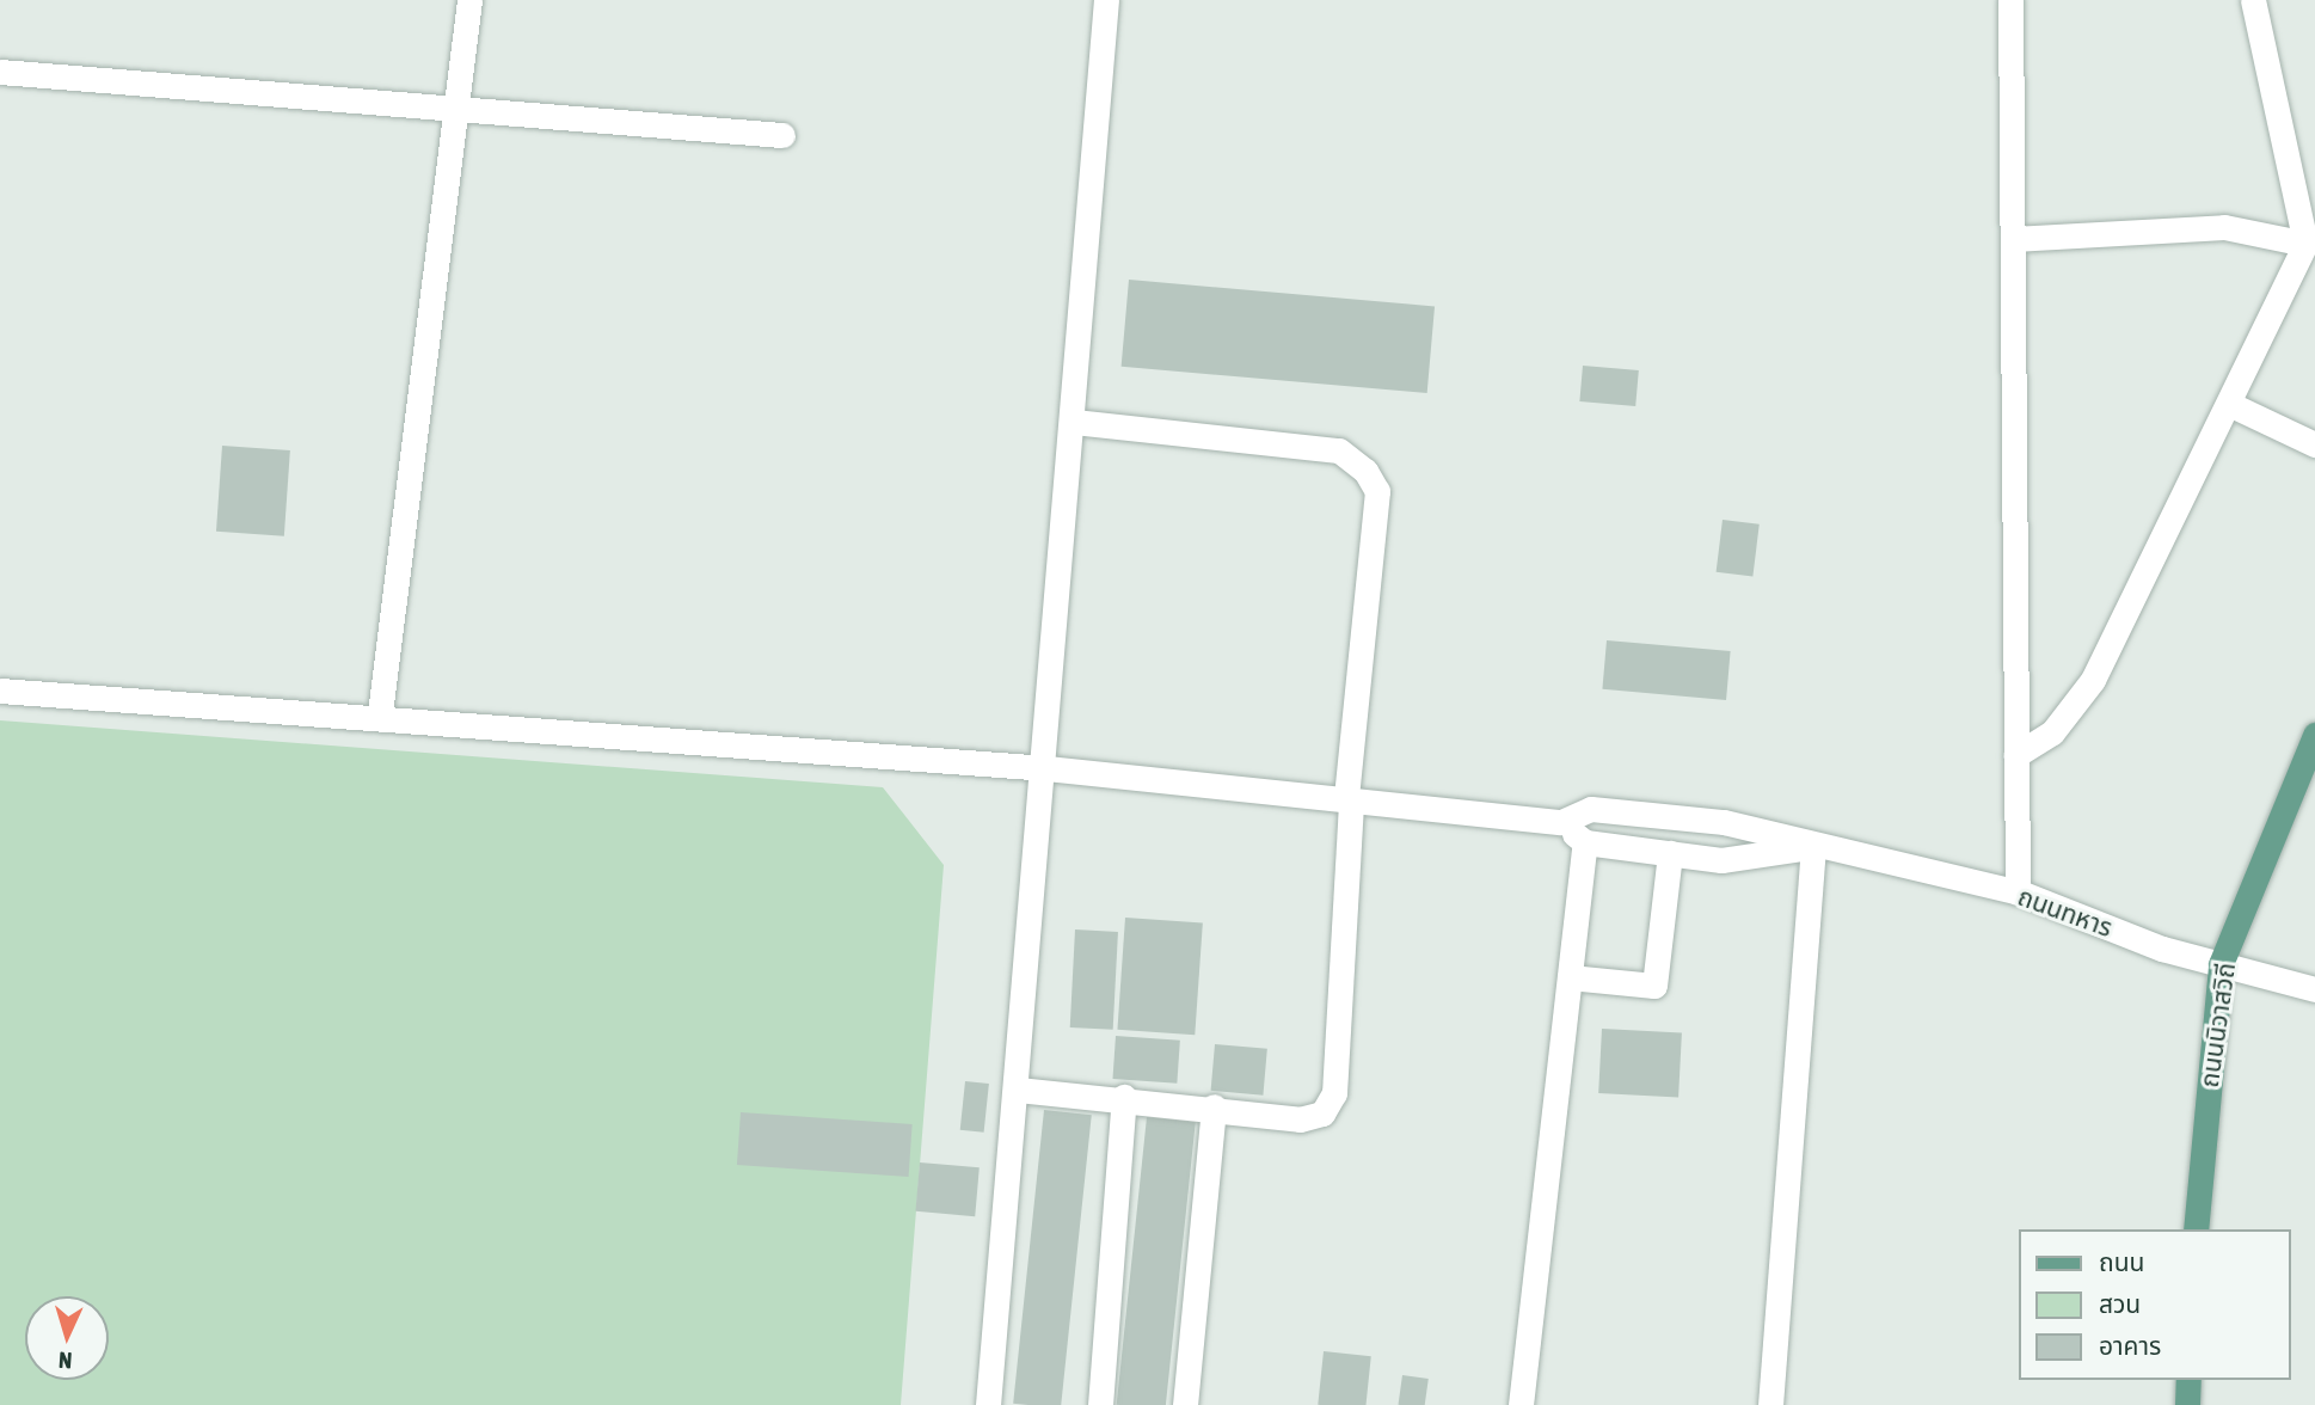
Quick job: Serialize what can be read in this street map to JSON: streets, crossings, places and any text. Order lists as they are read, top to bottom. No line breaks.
{"streets":{"main road":["ถนนนิวาสวิถี"],"street":["ถนนทหาร"]},"crossings":[["ถนนทหาร","ถนนนิวาสวิถี"]],"legend":["ถนน","สวน","อาคาร"],"north":"bottom"}
